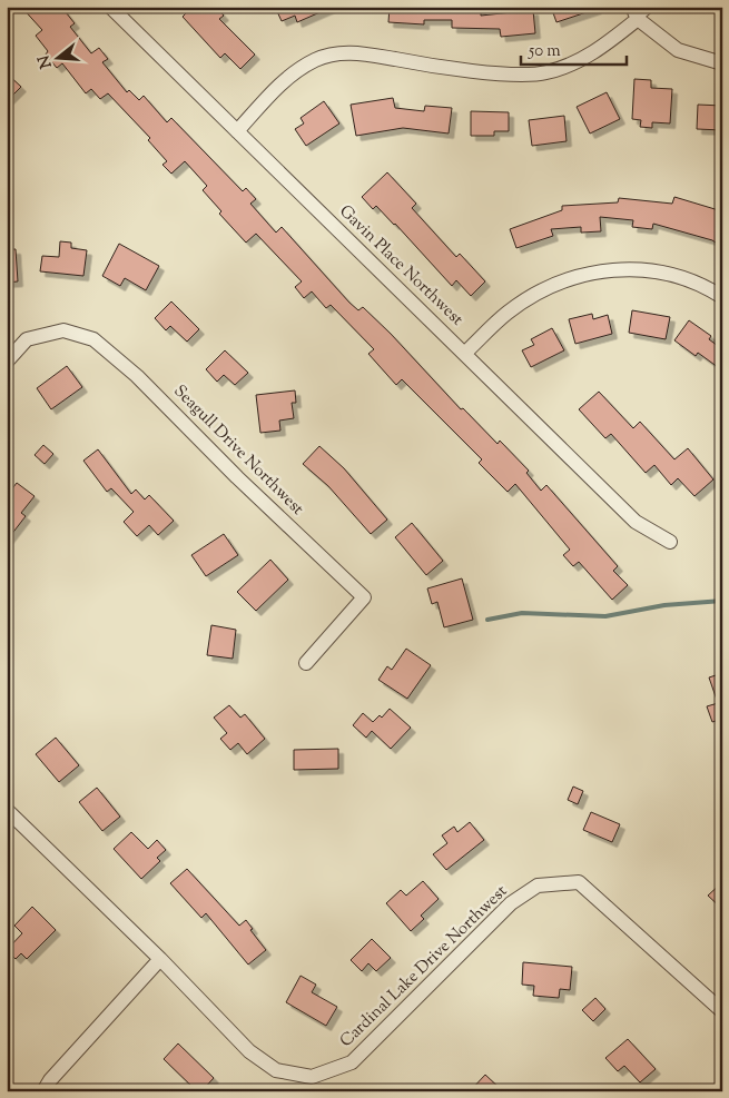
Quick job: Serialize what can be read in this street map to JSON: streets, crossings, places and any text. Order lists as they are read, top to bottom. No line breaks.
{"streets":{"street":["Gavin Place Northwest","Seagull Drive Northwest","Cardinal Lake Drive Northwest"]},"scale_bar":"50 m","north":"left"}
